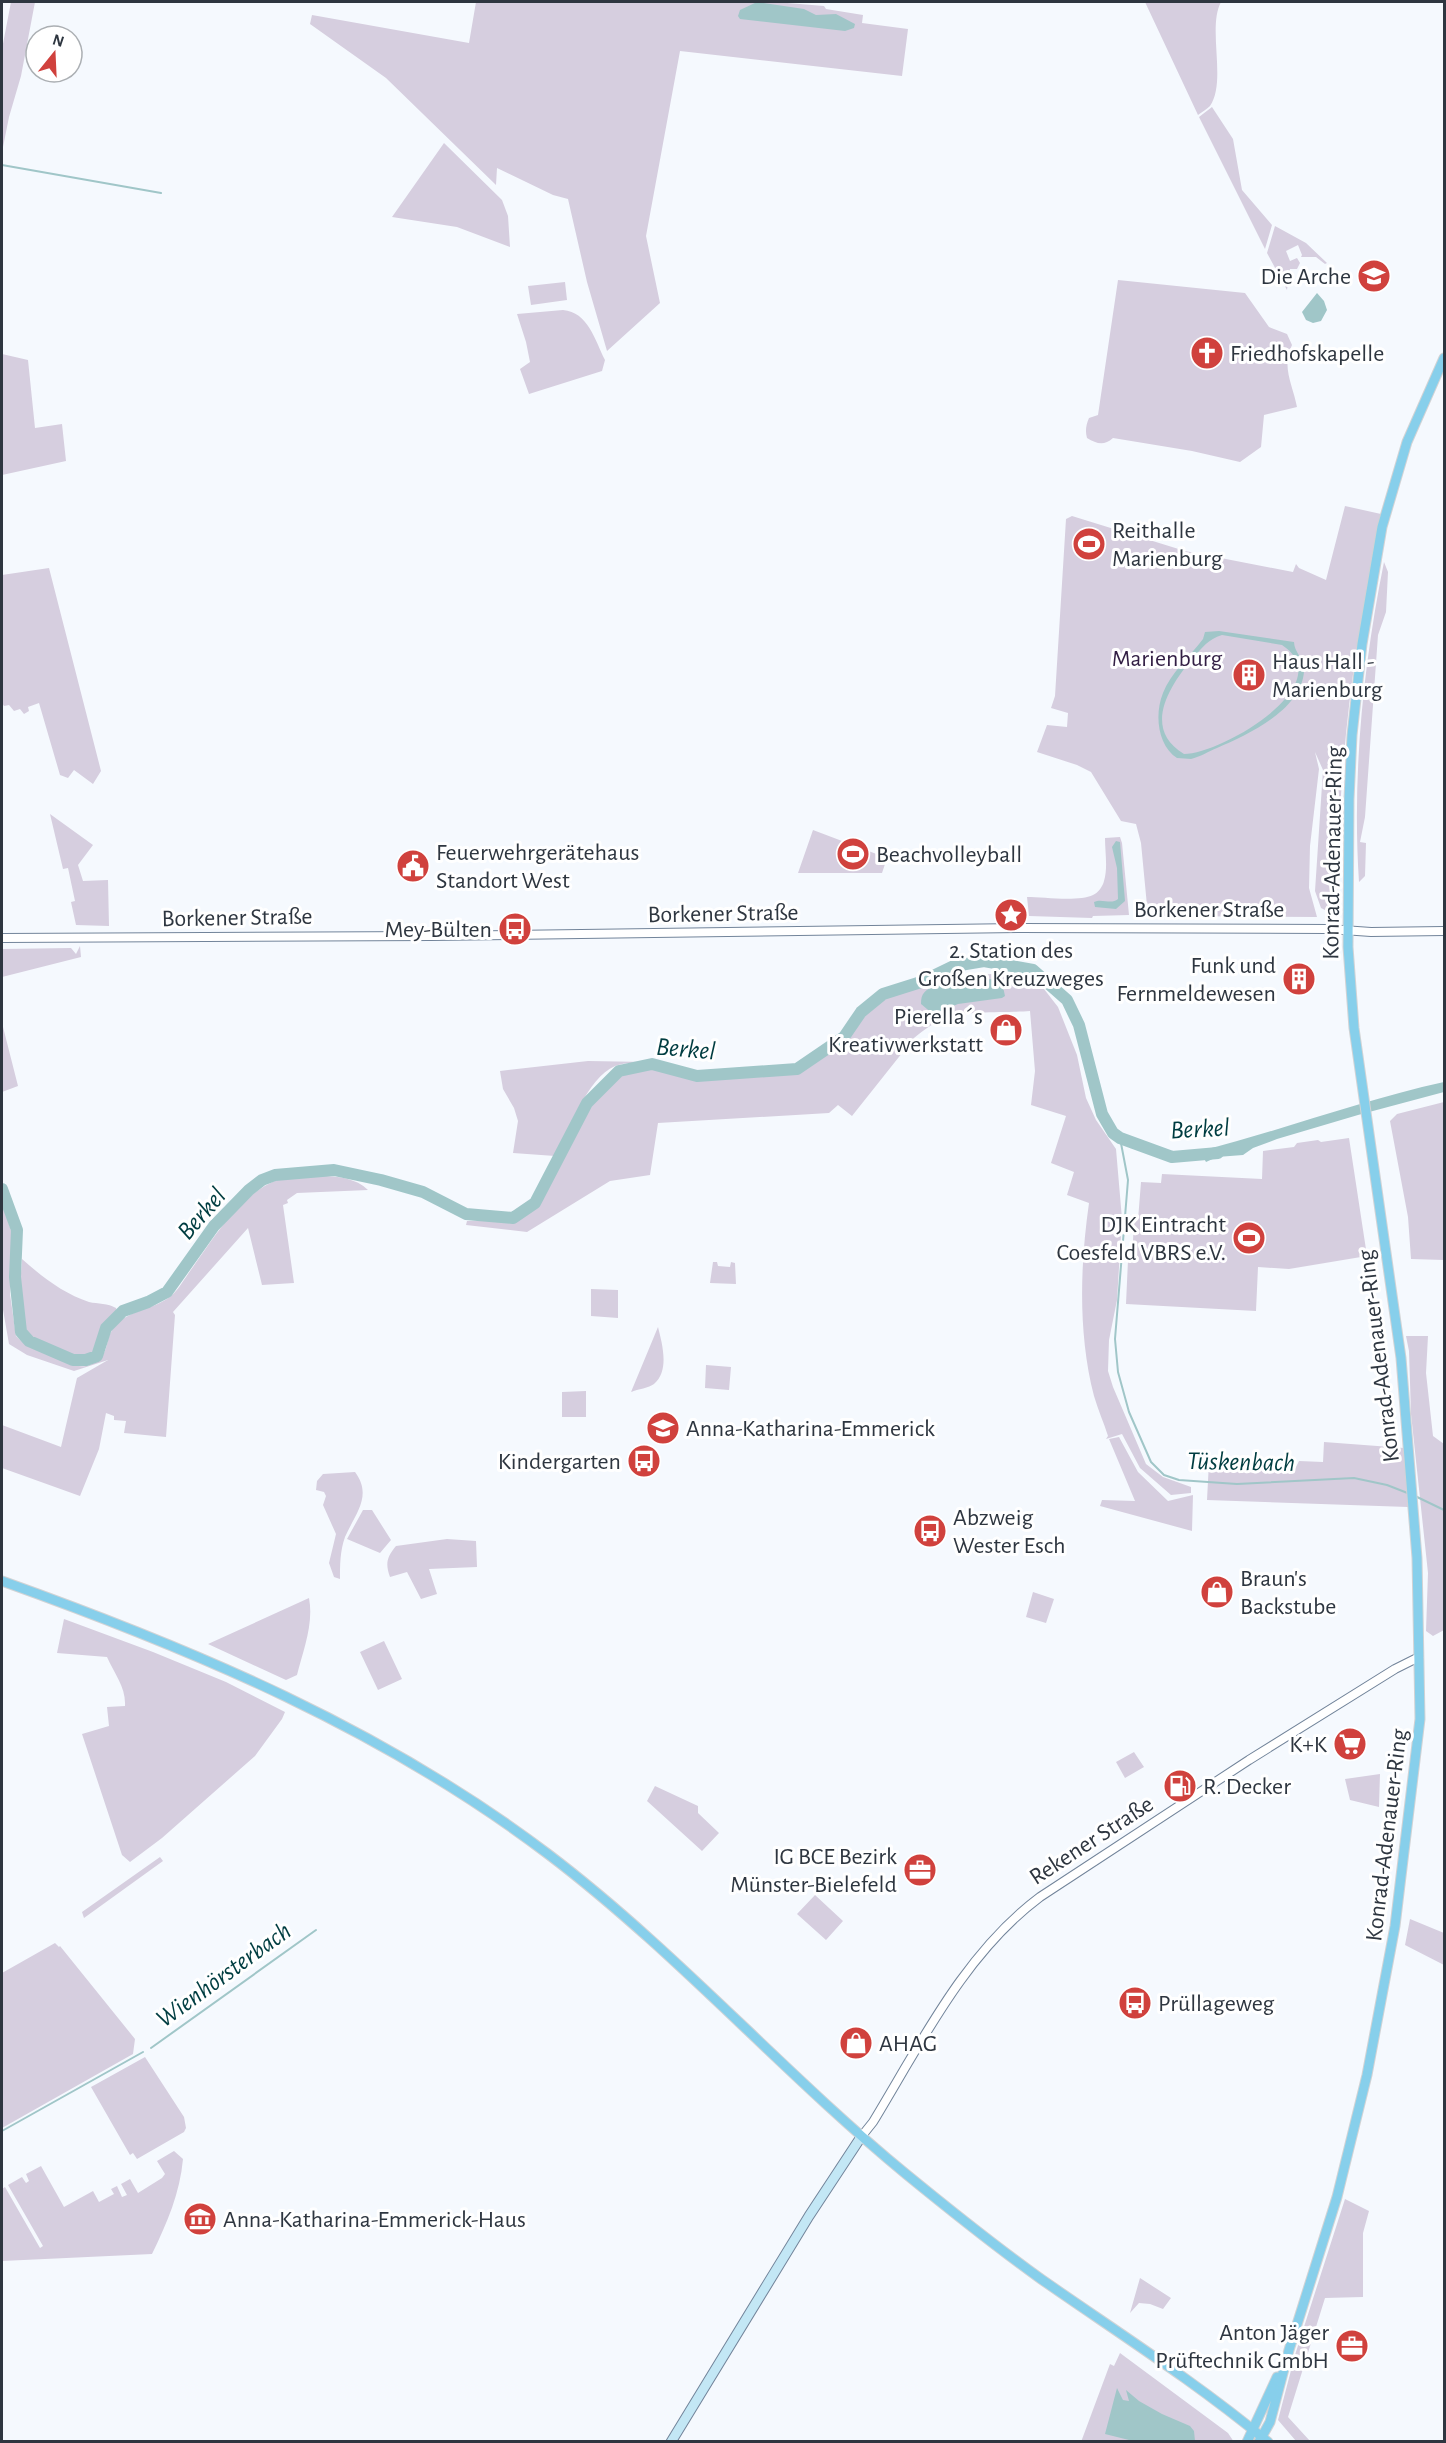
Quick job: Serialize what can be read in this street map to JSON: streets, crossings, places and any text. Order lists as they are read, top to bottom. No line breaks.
{"streets":{"main road":["Konrad-Adenauer-Ring"],"street":["Borkener Straße","Rekener Straße"]},"crossings":[["Konrad-Adenauer-Ring","Borkener Straße"],["Konrad-Adenauer-Ring","Rekener Straße"]],"water":["Berkel","Tüskenbach","Wienhörsterbach"],"parks":["Marienburg"],"places":{"school or university":["Die Arche","Anna-Katharina-Emmerick"],"church":["Friedhofskapelle"],"sports":["Reithalle Marienburg","Beachvolleyball","DJK Eintracht Coesfeld VBRS e.V."],"building":["Haus Hall - Marienburg","Funk und Fernmeldewesen"],"public building":["Feuerwehrgerätehaus Standort West"],"place":["2. Station des Großen Kreuzweges"],"bus stop":["Mey-Bülten","Kindergarten","Abzweig Wester Esch","Prüllageweg"],"shop":["Pierella´s Kreativwerkstatt","Braun's Backstube","AHAG"],"supermarket":["K+K"],"fuel station":["R. Decker"],"office":["IG BCE Bezirk Münster-Bielefeld","Anton Jäger Prüftechnik GmbH"],"museum":["Anna-Katharina-Emmerick-Haus"]},"north":"top"}
